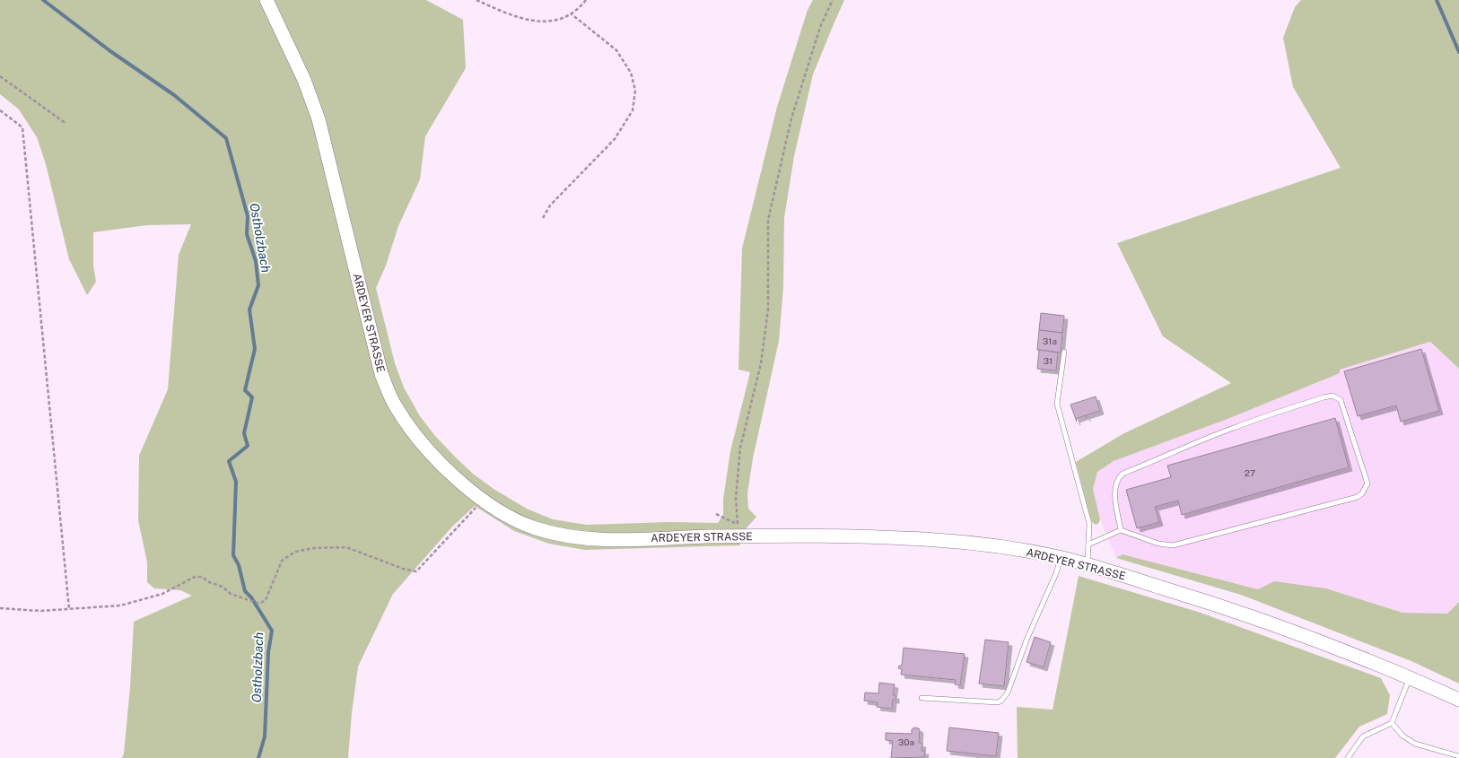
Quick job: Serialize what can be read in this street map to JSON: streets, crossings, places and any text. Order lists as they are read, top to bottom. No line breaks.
{"streets":{"main road":["ARDEYER STRASSE"]},"water":["Ostholzbach"],"house_numbers":["31a","31","27","30a"]}
